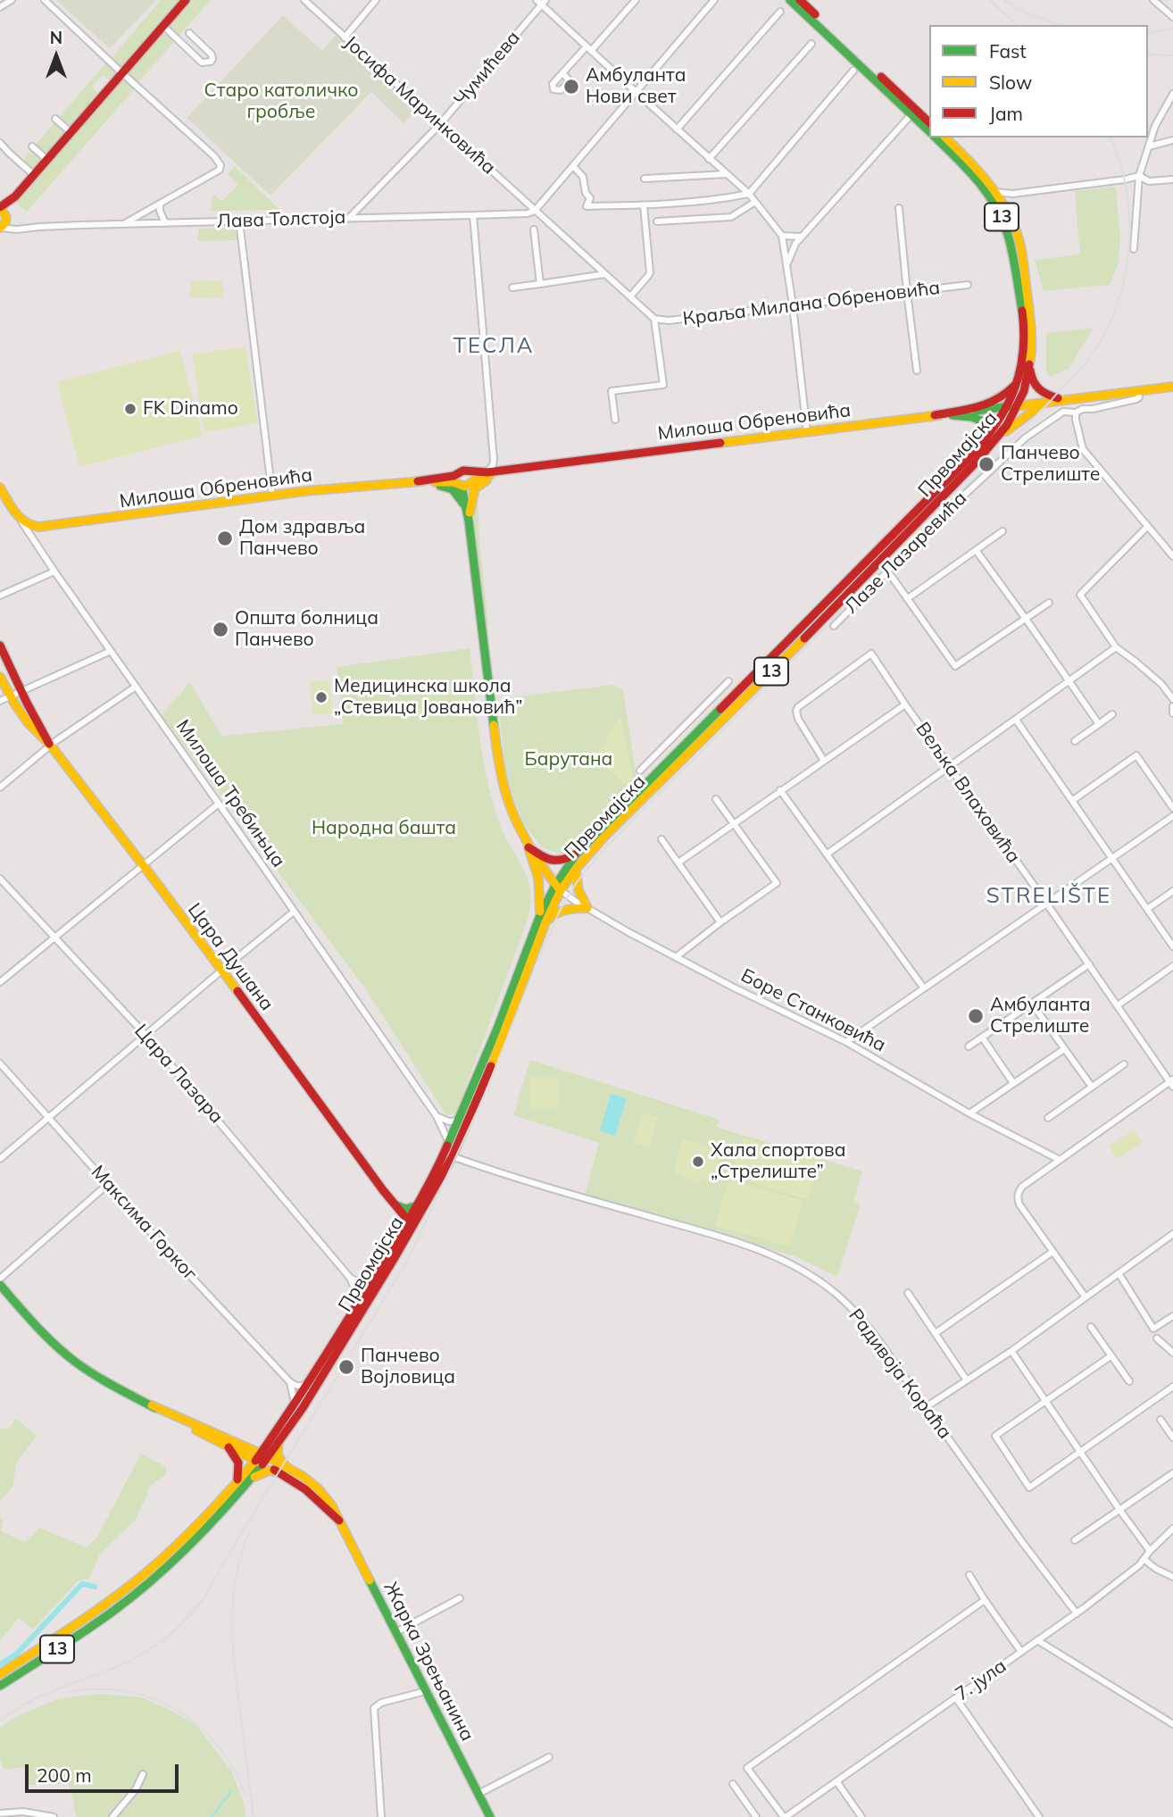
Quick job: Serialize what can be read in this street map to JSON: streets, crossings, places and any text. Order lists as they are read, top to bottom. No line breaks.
{"streets":{"main road":["13","Милоша Обреновића","Првомајска","Милоша Требињца","Цара Душана","Жарка Зрењанина"],"street":["Чумићева","Јосифа Маринковића","Лава Толстоја","Краља Милана Обреновића","Лазе Лазаревића","Вељка Влаховића","Боре Станковића","Цара Лазара","Максима Горког","Радивоја Кораћа","7. јула"]},"crossings":[["Чумићева","Јосифа Маринковића"],["Чумићева","Лава Толстоја"],["Јосифа Маринковића","Лава Толстоја"],["Јосифа Маринковића","Краља Милана Обреновића"],["13","Милоша Обреновића"],["13","Првомајска"],["13","Жарка Зрењанина"],["Милоша Обреновића","Првомајска"],["Милоша Обреновића","Милоша Требињца"],["Првомајска","Милоша Требињца"],["Првомајска","Цара Душана"],["Првомајска","Боре Станковића"],["Првомајска","Цара Лазара"],["Првомајска","Радивоја Кораћа"],["Првомајска","Жарка Зрењанина"],["Радивоја Кораћа","7. јула"]],"districts":["ТЕСЛА","STRELIŠTE"],"parks":["Старо католичко гробље","Барутана","Народна башта"],"places":["Амбуланта Нови свет","FK Dinamo","Панчево Стрелиште","Дом здравља Панчево","Општа болница Панчево","Медицинска школа „Стевица Јовановић”","Амбуланта Стрелиште","Хала спортова „Стрелиште”","Панчево Војловица"],"legend":["Fast","Slow","Jam"],"scale_bar":"200 m","north":"top"}
